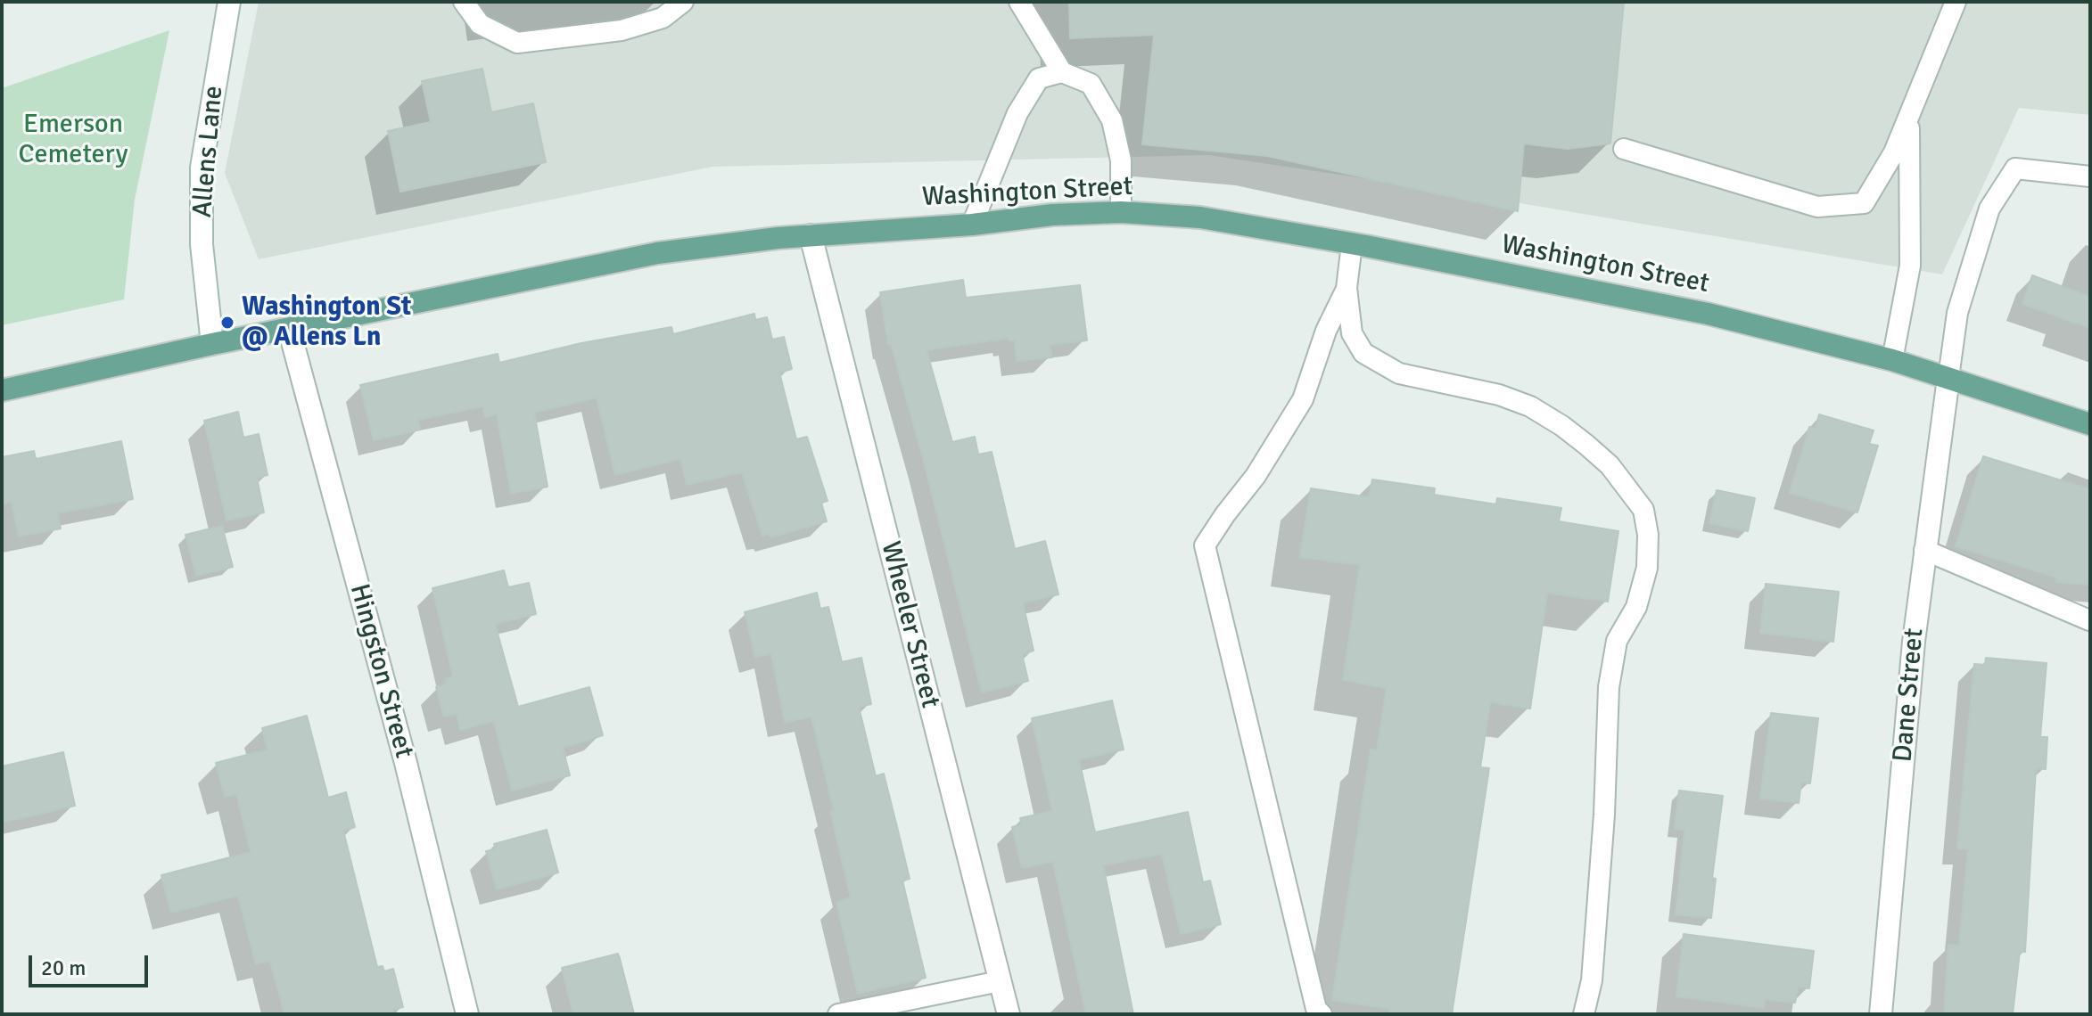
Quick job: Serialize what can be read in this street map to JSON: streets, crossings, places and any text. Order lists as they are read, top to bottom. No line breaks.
{"streets":{"main road":["Washington Street"],"street":["Allens Lane","Wheeler Street","Hingston Street","Dane Street"]},"crossings":[["Allens Lane","Washington Street"],["Washington Street","Wheeler Street"],["Washington Street","Hingston Street"],["Washington Street","Dane Street"]],"parks":["Emerson Cemetery"],"places":["Washington St @ Allens Ln"],"scale_bar":"20 m"}
